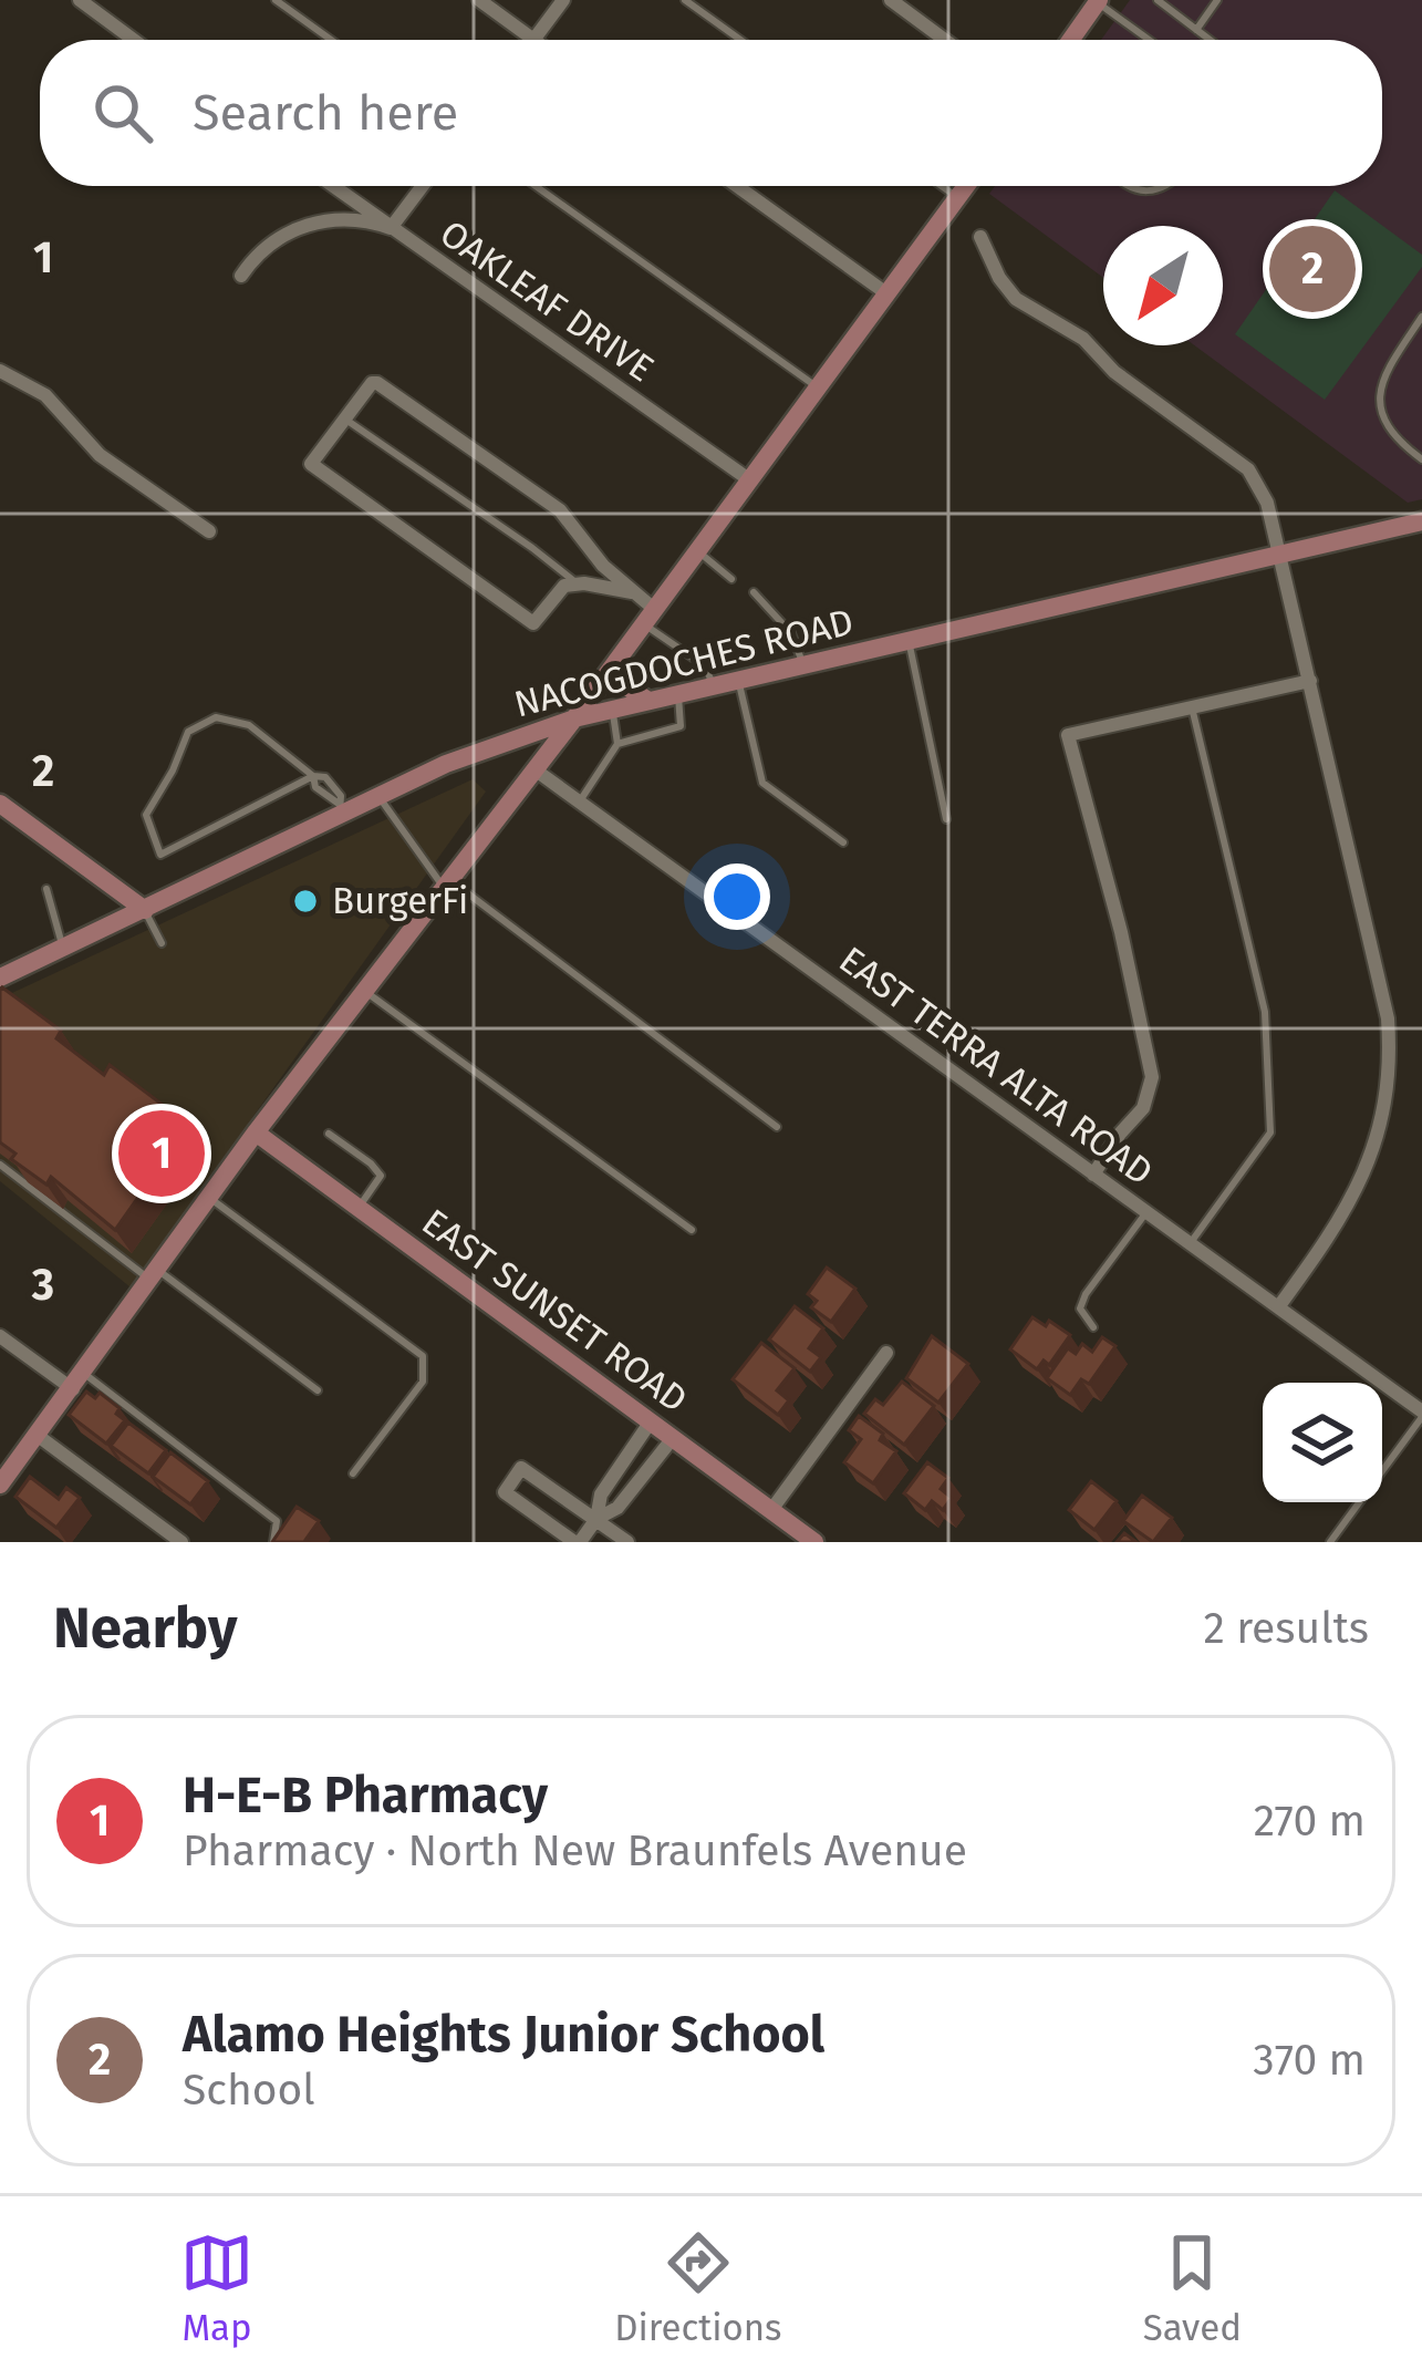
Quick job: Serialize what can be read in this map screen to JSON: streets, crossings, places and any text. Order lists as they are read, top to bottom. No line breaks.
{"streets":{"street":["OAKLEAF DRIVE","NACOGDOCHES ROAD","EAST TERRA ALTA ROAD","EAST SUNSET ROAD"]},"places":["BurgerFi"],"north":"bottom left","page":{"search":"Search here","pins":["2","1"],"heading":["Nearby","2 results"],"list":[{"mark":"1","name":"H-E-B Pharmacy","note":"Pharmacy · North New Braunfels Avenue","value":"270 m"},{"mark":"2","name":"Alamo Heights Junior School","note":"School","value":"370 m"}],"nav":["Map","Directions","Saved"]},"grid":{"rows":["1","2","3"]}}
